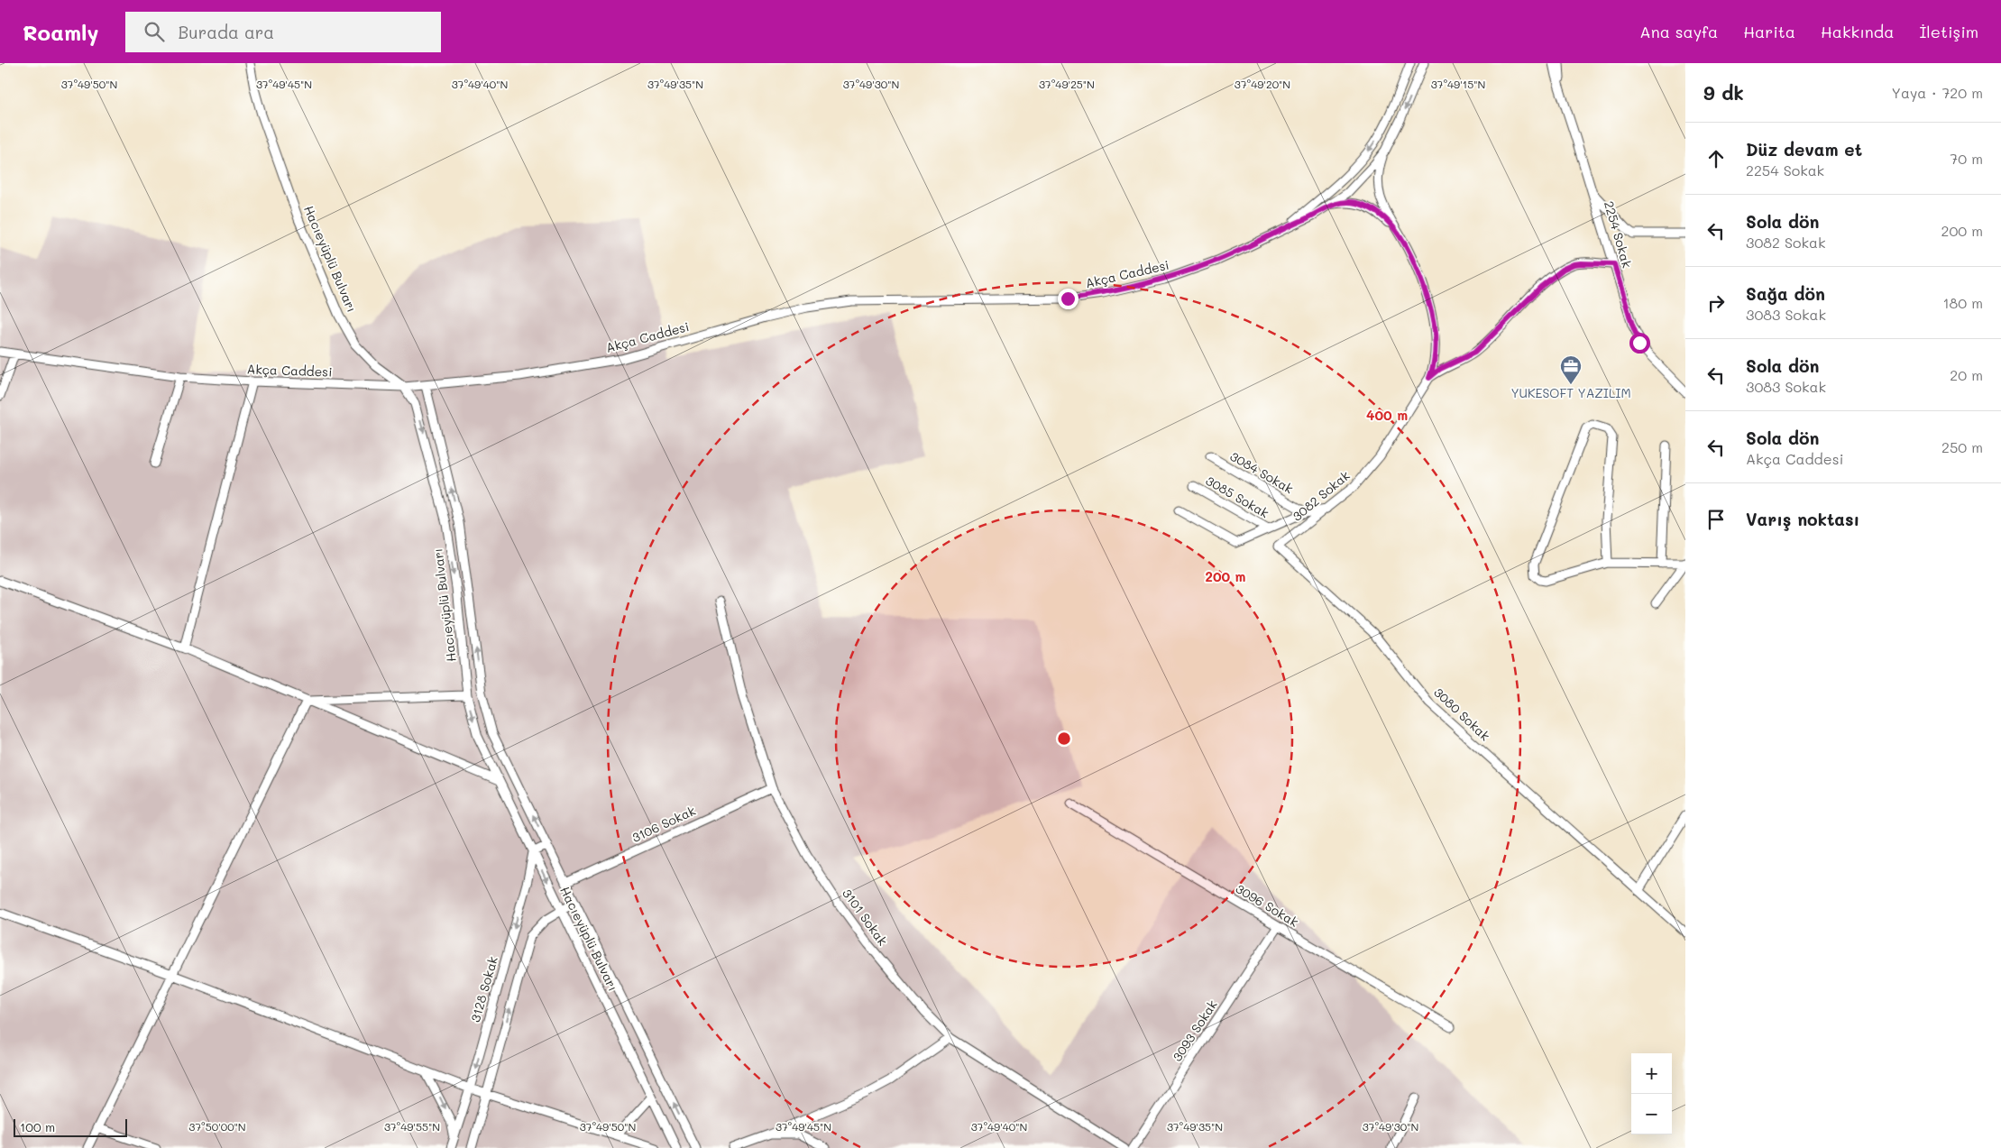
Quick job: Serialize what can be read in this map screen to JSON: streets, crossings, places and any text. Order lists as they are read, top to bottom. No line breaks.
{"streets":{"street":["2254 Sokak","Hacıeyüplü Bulvarı","Akça Caddesi","3084 Sokak","3082 Sokak","3085 Sokak","3080 Sokak","3106 Sokak","3096 Sokak","3101 Sokak","3128 Sokak","3093 Sokak"]},"crossings":[["2254 Sokak","3082 Sokak"],["Hacıeyüplü Bulvarı","Akça Caddesi"],["Hacıeyüplü Bulvarı","3106 Sokak"],["Hacıeyüplü Bulvarı","3128 Sokak"],["3084 Sokak","3082 Sokak"],["3082 Sokak","3085 Sokak"],["3082 Sokak","3080 Sokak"],["3106 Sokak","3101 Sokak"],["3096 Sokak","3093 Sokak"]],"places":{"office":["YUKESOFT YAZILIM"]},"scale_bar":"100 m","page":{"header":"Roamly","search":"Burada ara","nav":["Ana sayfa","Harita","Hakkında","İletişim"],"heading":["9 dk","Yaya · 720 m"],"list":[["Düz devam et","2254 Sokak","70 m"],["Sola dön","3082 Sokak","200 m"],["Sağa dön","3083 Sokak","180 m"],["Sola dön","3083 Sokak","20 m"],["Sola dön","Akça Caddesi","250 m"],"Varış noktası"],"map_buttons":["+","−"],"scale":"100 m"},"coordinates":["37°49'50\"N","37°49'45\"N","37°49'40\"N","37°49'30\"N","37°49'25\"N","37°49'20\"N","37°49'15\"N","37°49'35\"N","37°50'00\"N","37°49'55\"N"],"rings":["400 m","200 m"]}
